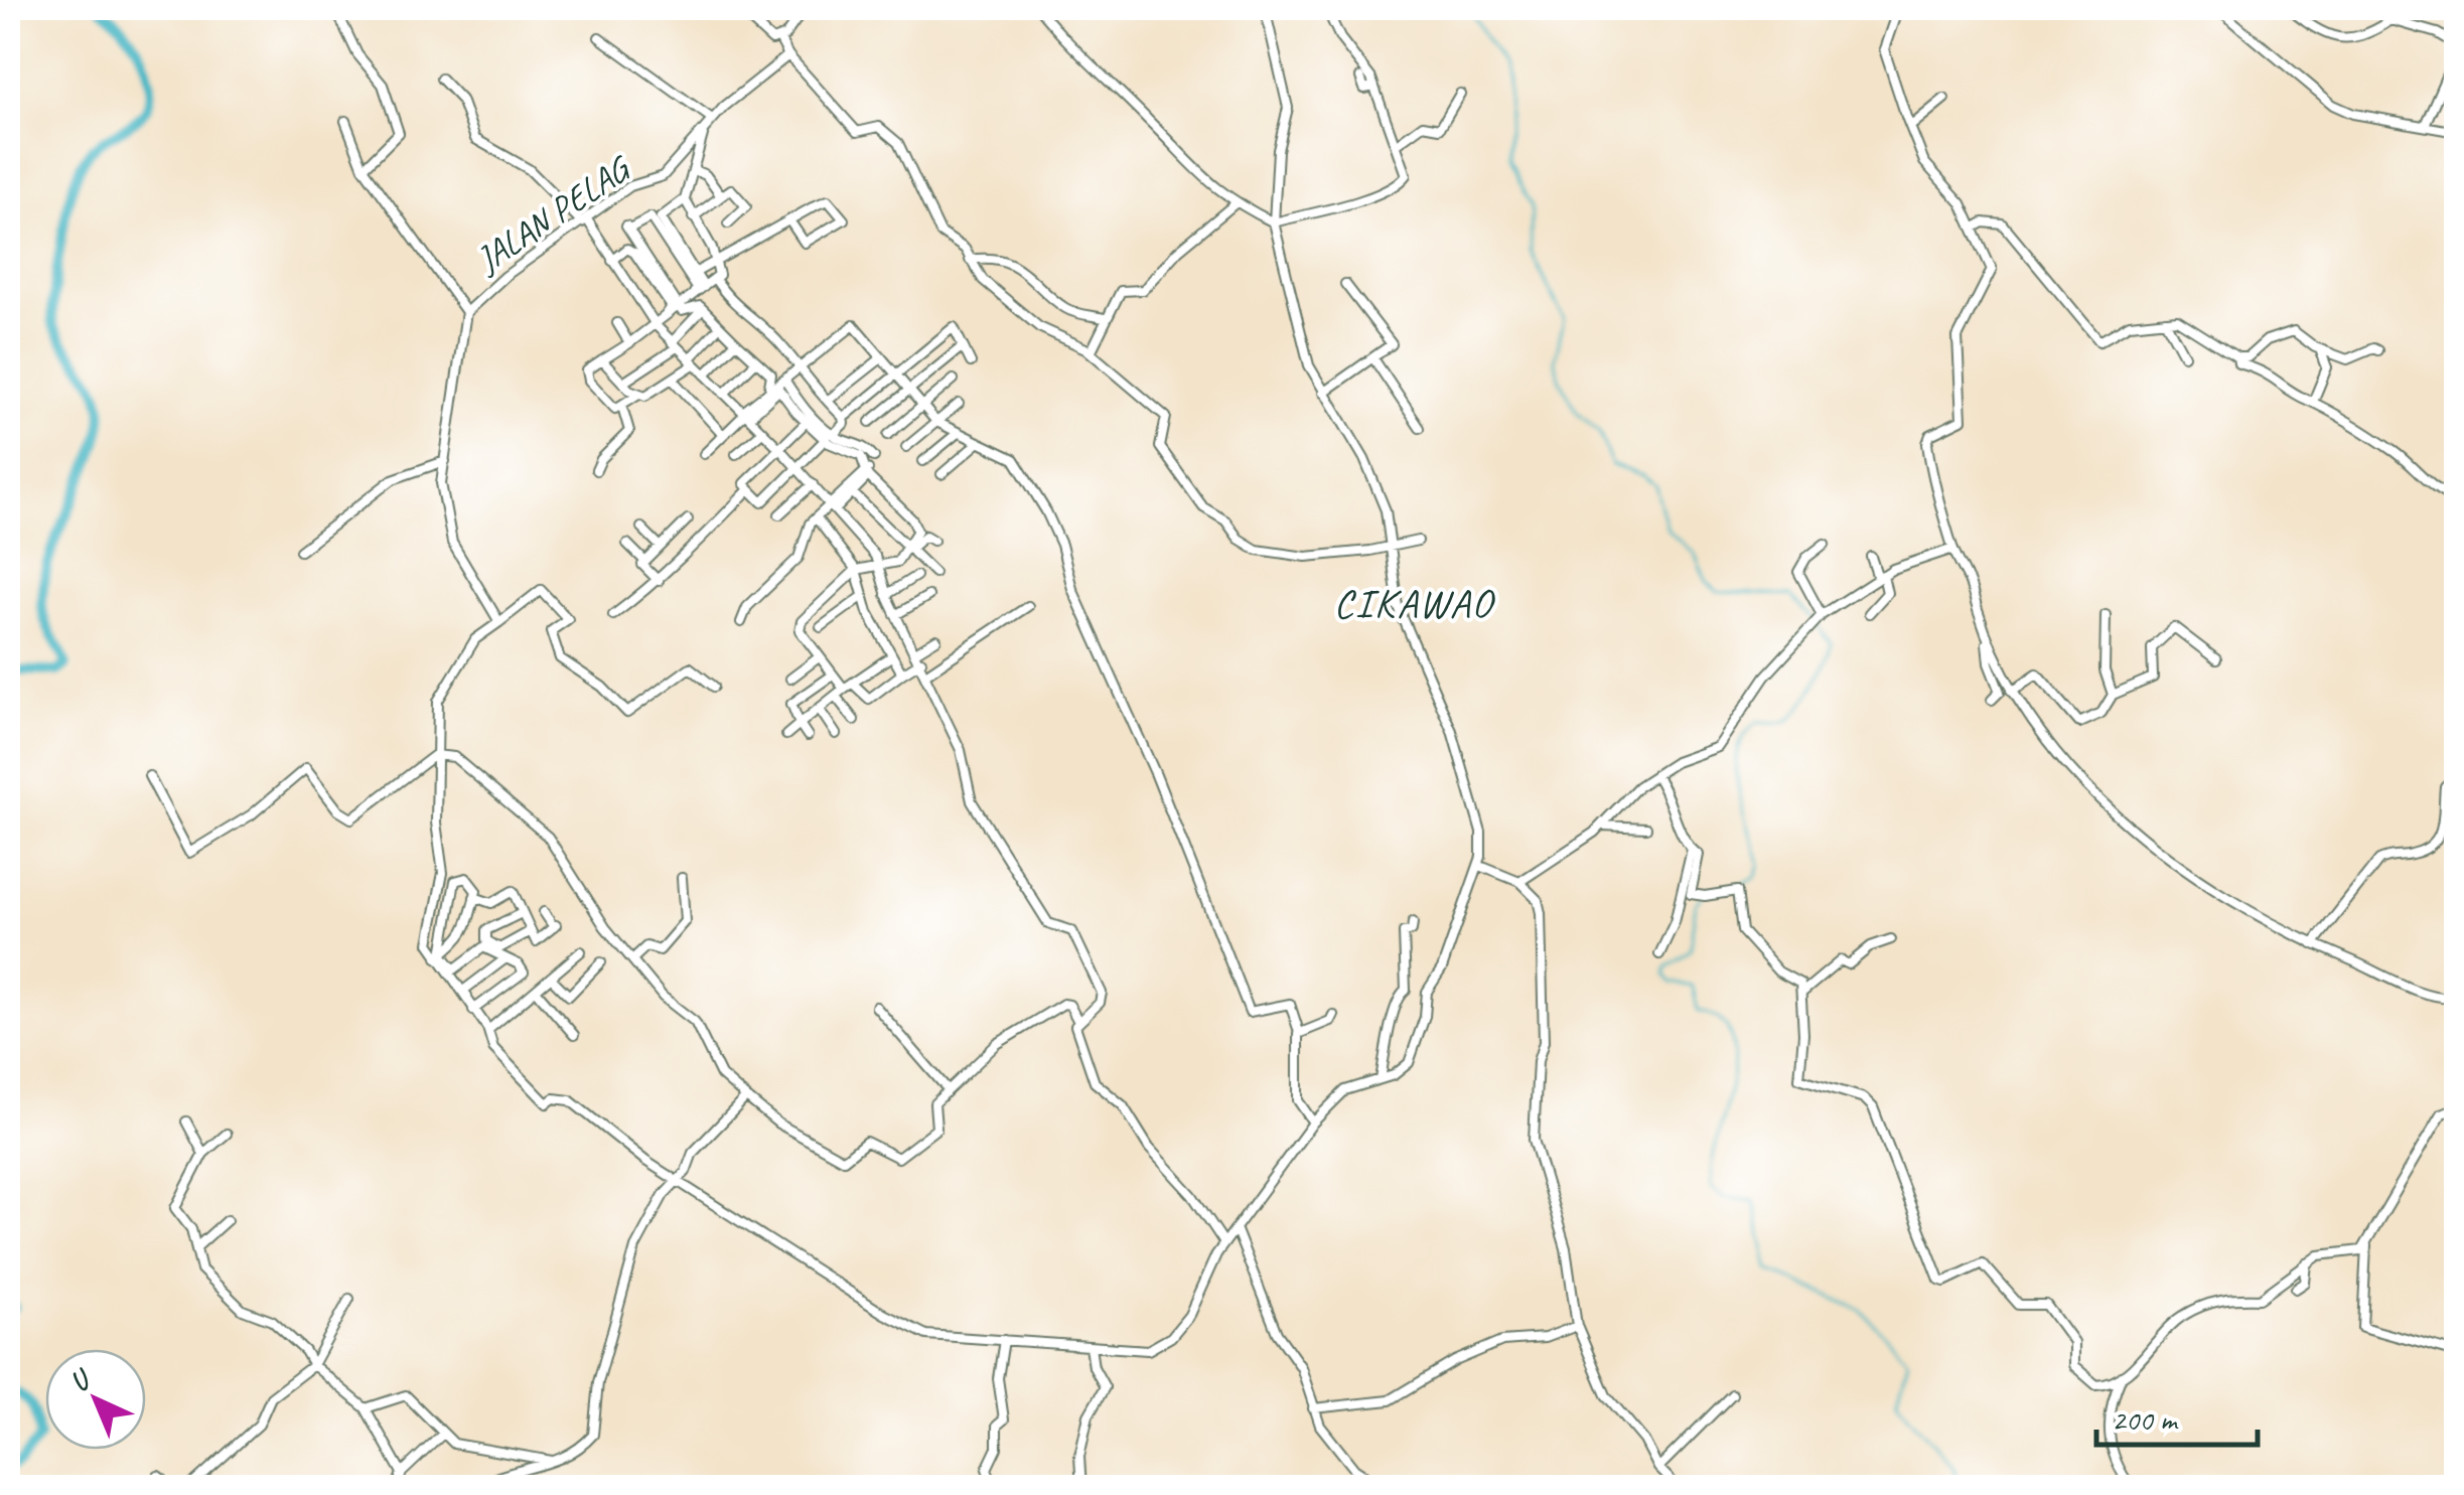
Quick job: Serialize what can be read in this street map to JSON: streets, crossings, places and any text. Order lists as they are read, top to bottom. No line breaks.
{"streets":{"street":["JALAN PELAG"]},"districts":["CIKAWAO"],"scale_bar":"200 m","north":"top left"}
